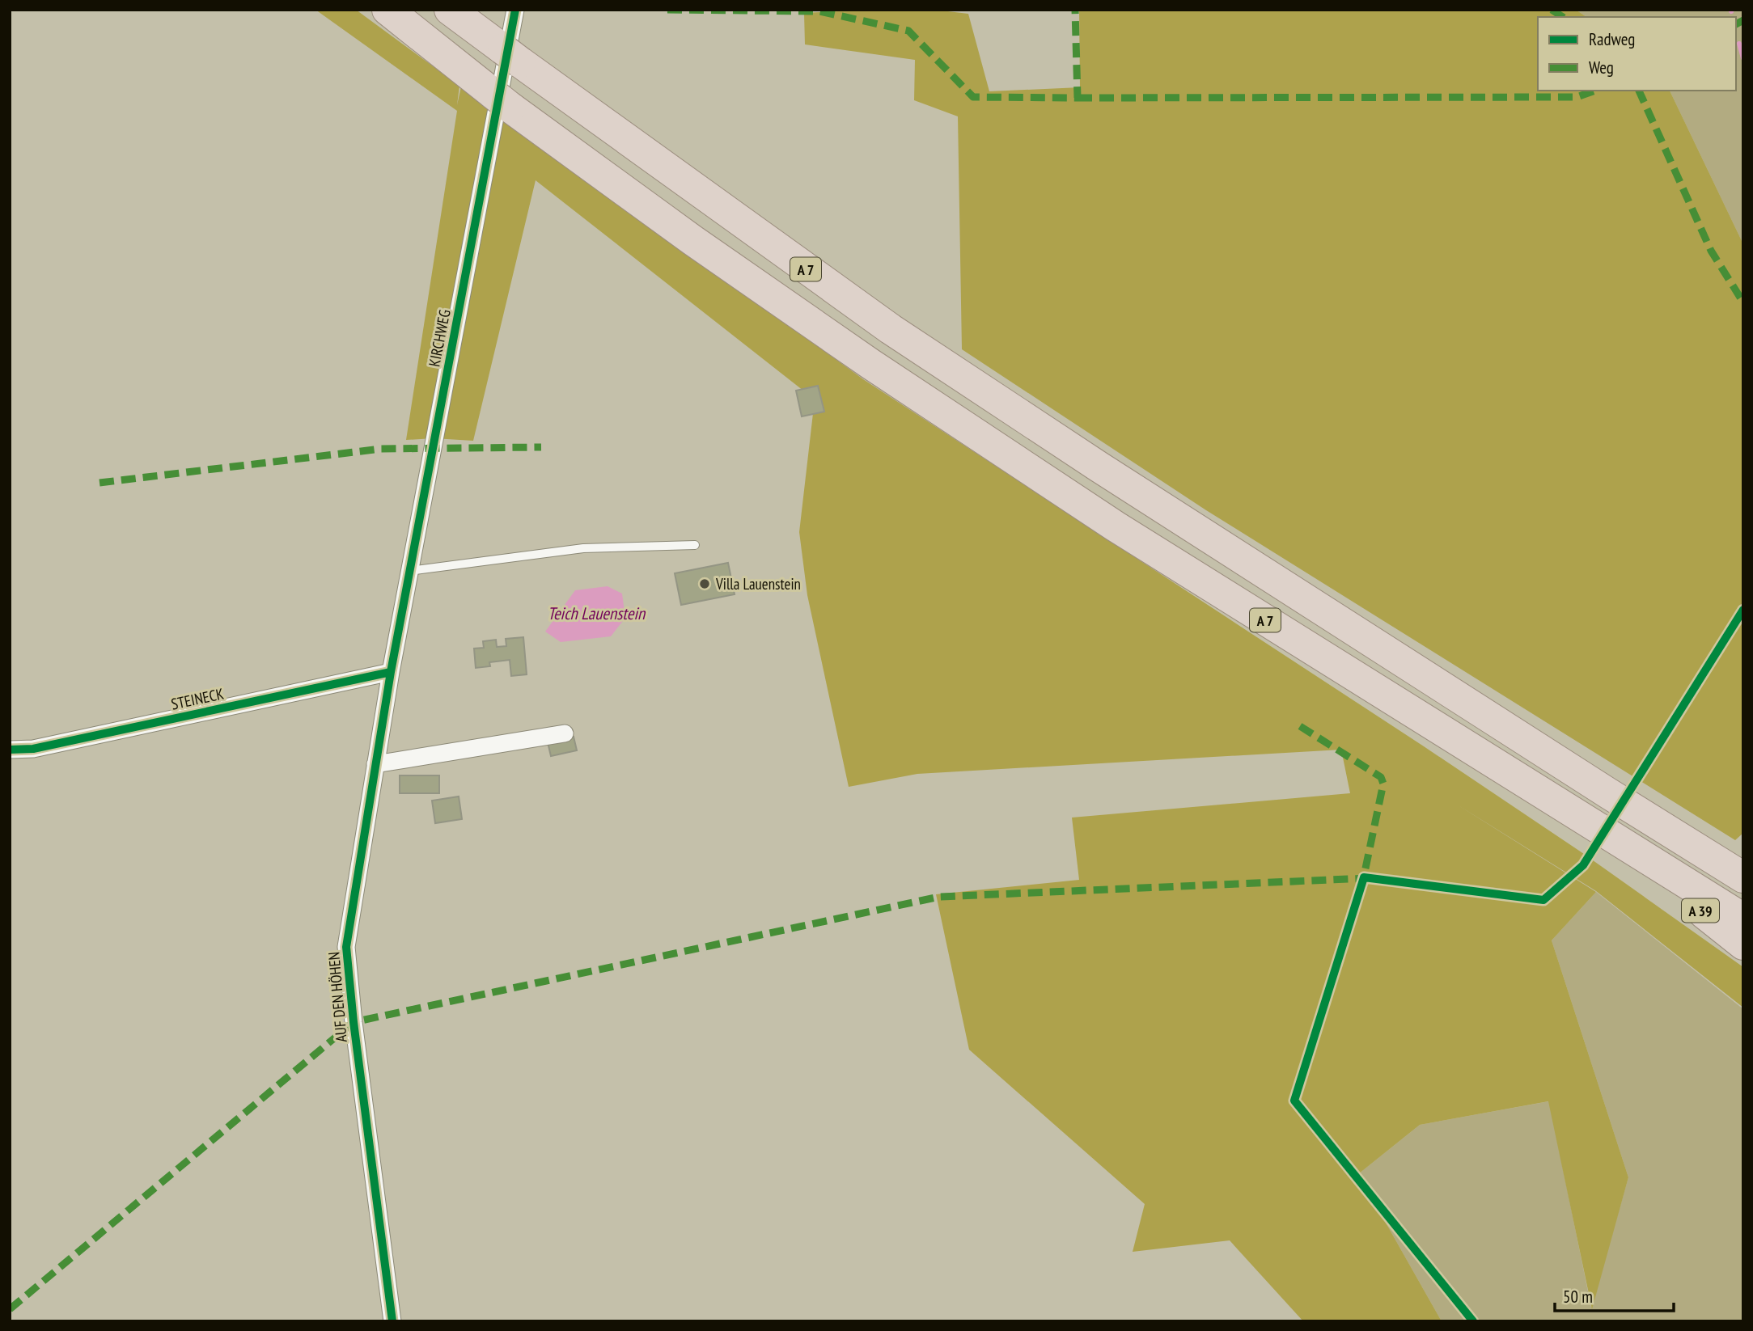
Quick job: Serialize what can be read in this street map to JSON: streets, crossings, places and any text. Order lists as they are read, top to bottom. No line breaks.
{"streets":{"highway":["A 7","A 39"],"street":["KIRCHWEG","STEINECK","AUF DEN HÖHEN"]},"crossings":[["A 7","A 39"],["KIRCHWEG","STEINECK"],["KIRCHWEG","AUF DEN HÖHEN"],["STEINECK","AUF DEN HÖHEN"]],"water":["Teich Lauenstein"],"places":["Villa Lauenstein"],"legend":["Radweg","Weg"],"scale_bar":"50 m"}
